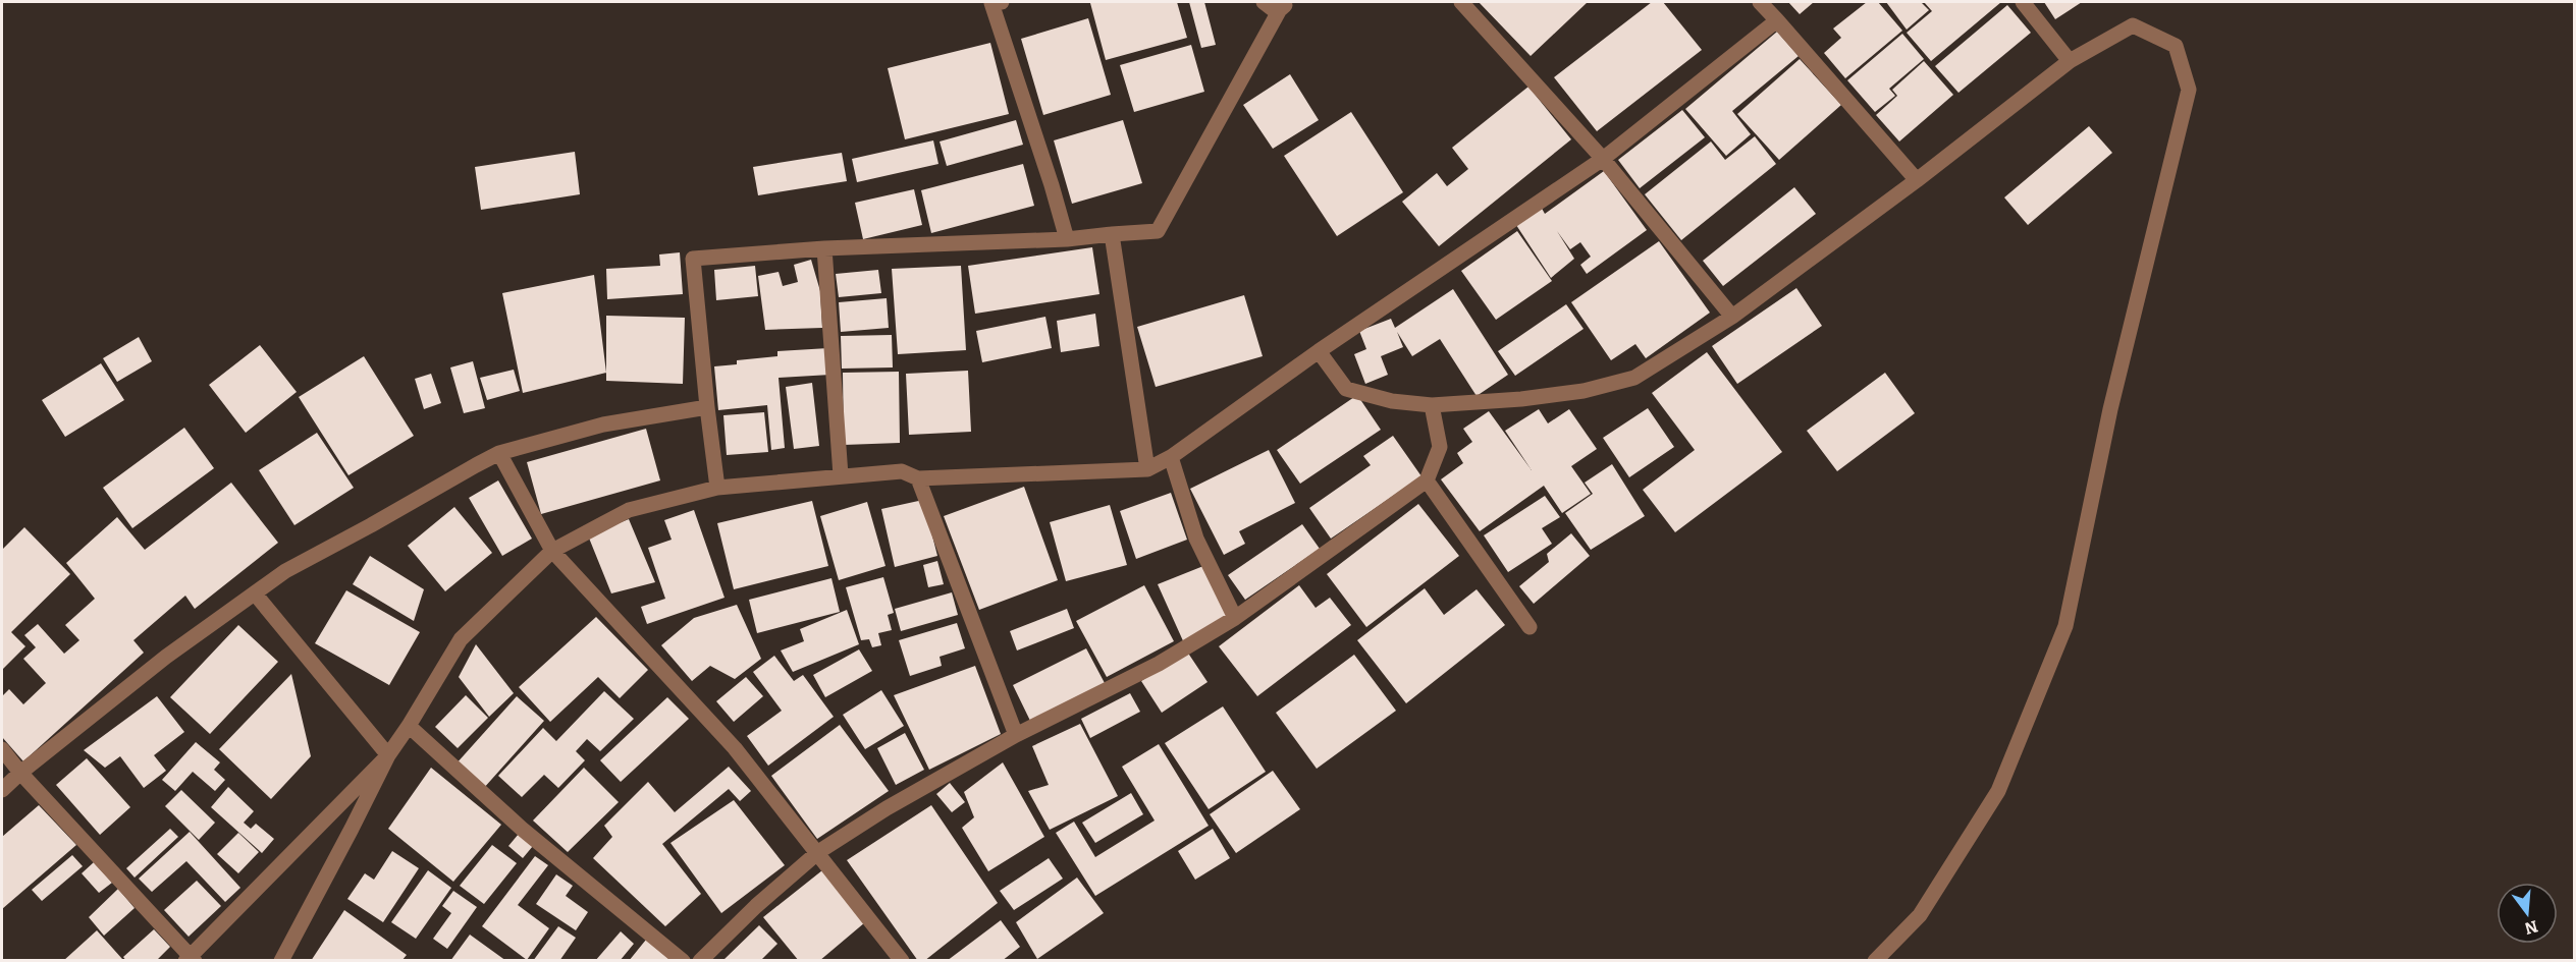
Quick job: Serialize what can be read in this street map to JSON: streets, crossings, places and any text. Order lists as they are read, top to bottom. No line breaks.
{"north":"bottom"}
